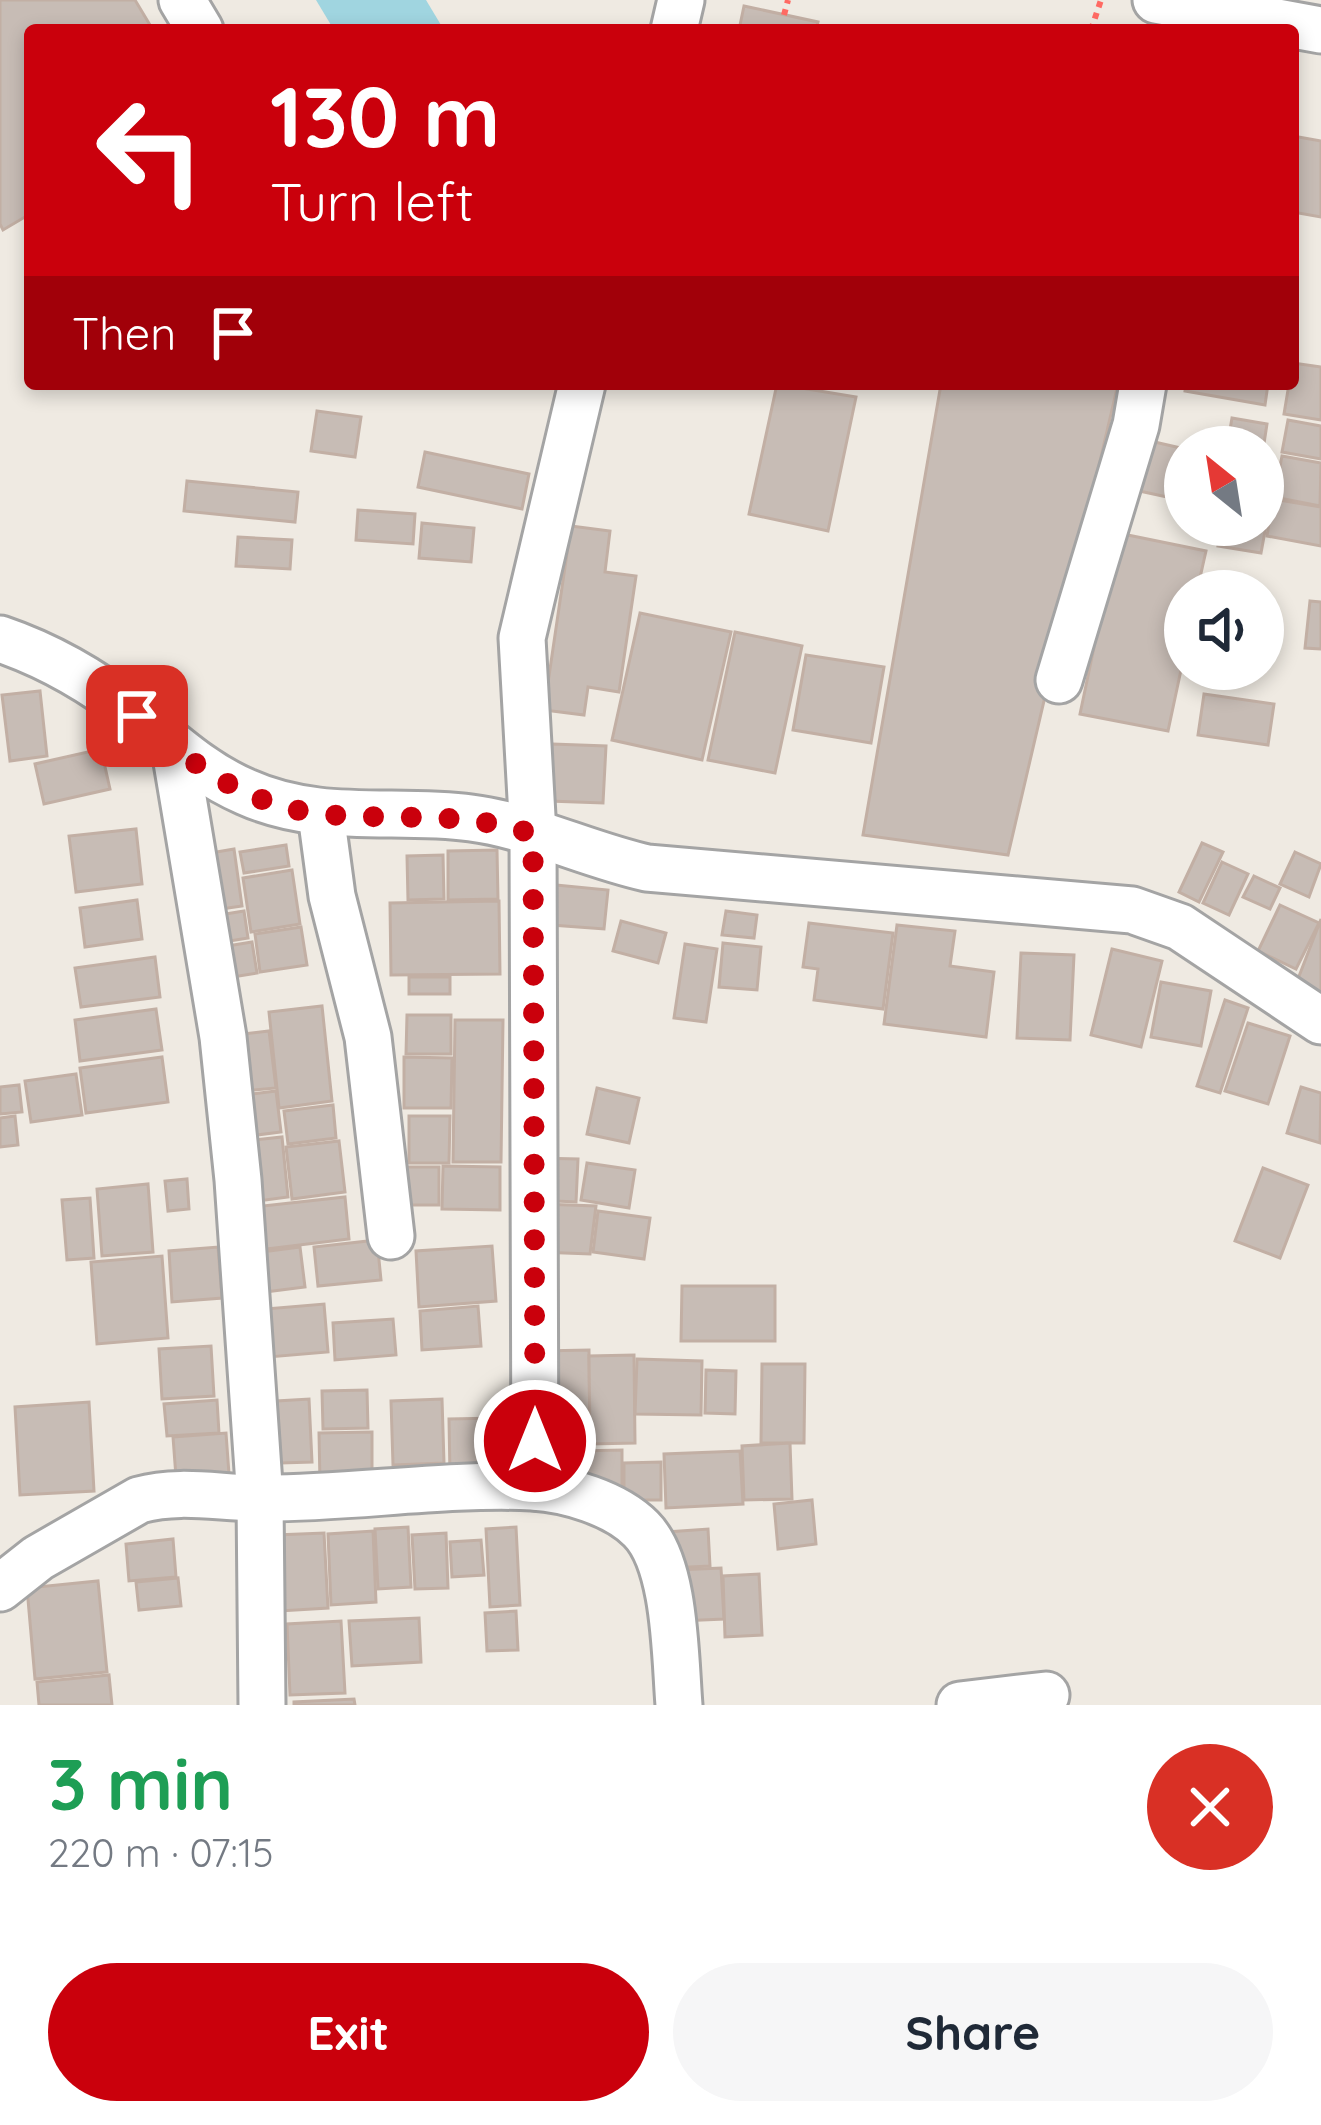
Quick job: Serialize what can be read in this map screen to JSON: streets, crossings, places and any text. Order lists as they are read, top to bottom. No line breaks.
{"north":"top left","page":{"turn":["130 m","Turn left"],"then":"Then","heading":["3 min","220 m · 07:15"],"buttons":["Exit","Share"]}}
